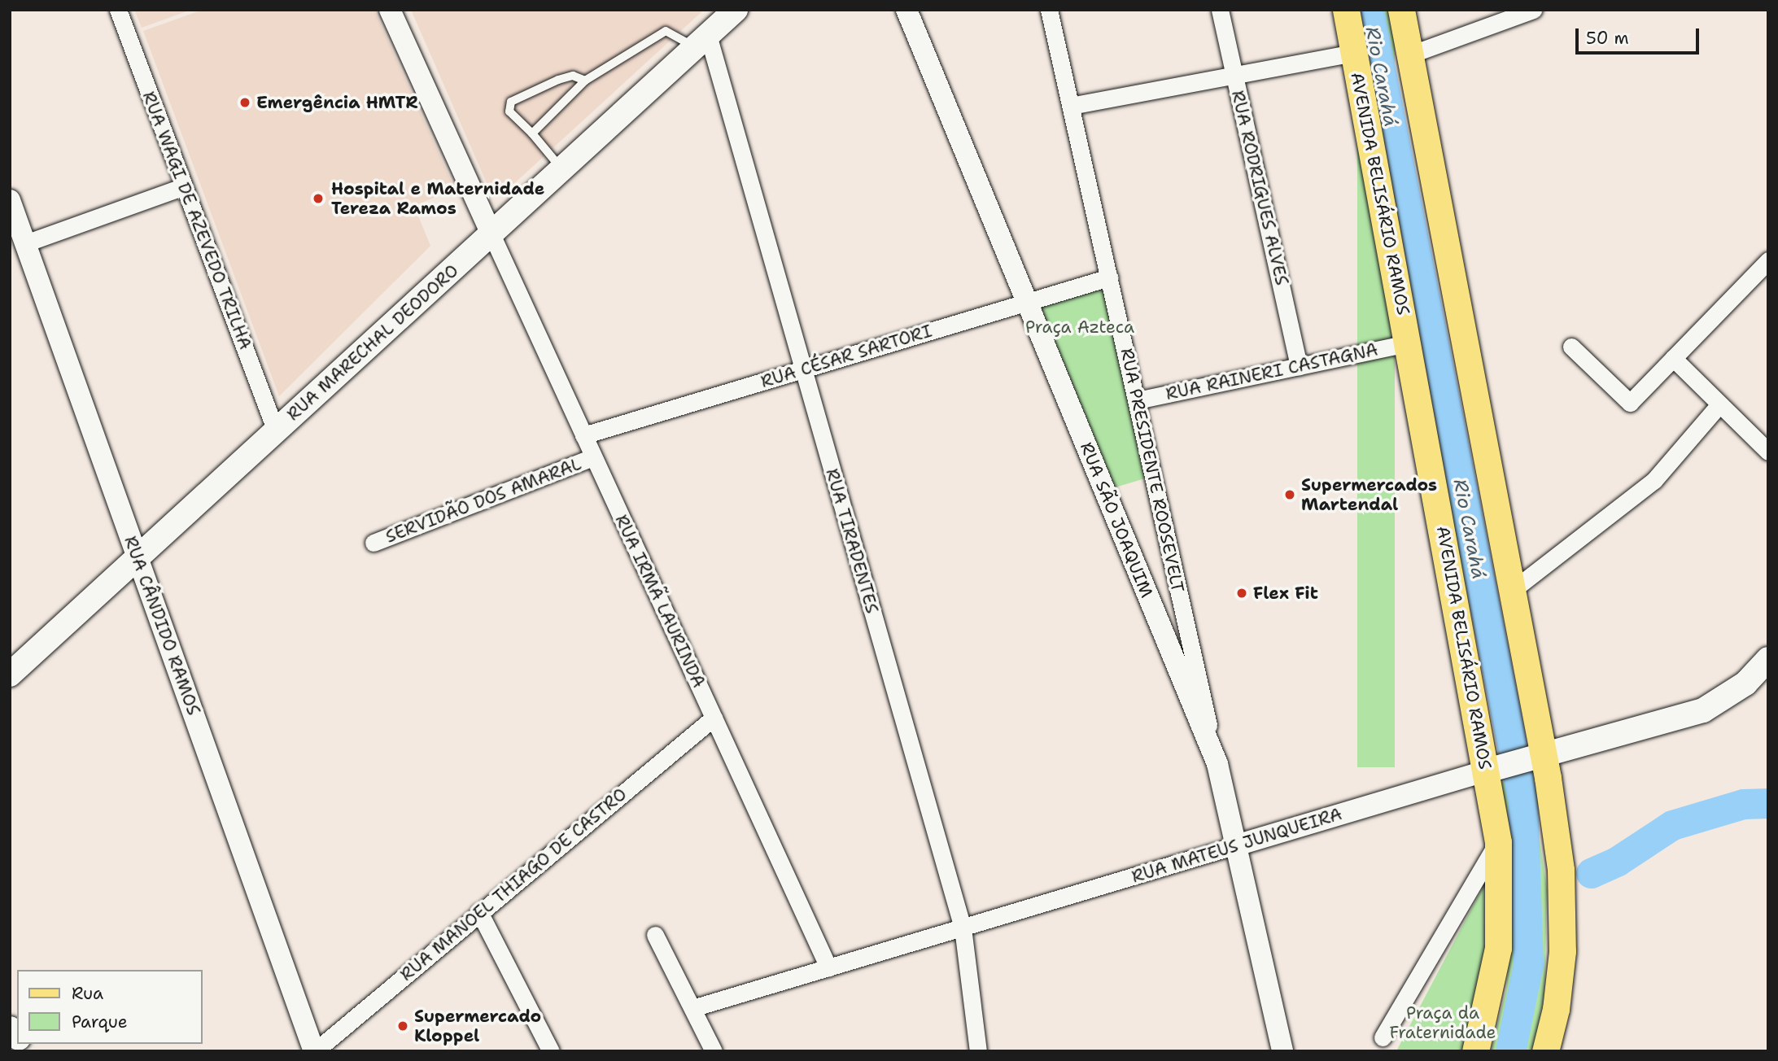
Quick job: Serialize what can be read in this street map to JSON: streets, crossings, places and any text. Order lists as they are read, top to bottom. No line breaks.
{"streets":{"main road":["AVENIDA BELISÁRIO RAMOS","RUA MARECHAL DEODORO","RUA MATEUS JUNQUEIRA"],"street":["RUA RODRIGUES ALVES","RUA WAGI DE AZEVEDO TRILHA","RUA CÉSAR SARTORI","RUA RAINERI CASTAGNA","RUA PRESIDENTE ROOSEVELT","SERVIDÃO DOS AMARAL","RUA SÃO JOAQUIM","RUA TIRADENTES","RUA IRMÃ LAURINDA","RUA CÂNDIDO RAMOS","RUA MANOEL THIAGO DE CASTRO"]},"crossings":[["RUA RODRIGUES ALVES","RUA RAINERI CASTAGNA"],["AVENIDA BELISÁRIO RAMOS","RUA RAINERI CASTAGNA"],["AVENIDA BELISÁRIO RAMOS","RUA MATEUS JUNQUEIRA"],["RUA WAGI DE AZEVEDO TRILHA","RUA MARECHAL DEODORO"],["RUA MARECHAL DEODORO","RUA TIRADENTES"],["RUA MARECHAL DEODORO","RUA IRMÃ LAURINDA"],["RUA MARECHAL DEODORO","RUA CÂNDIDO RAMOS"],["RUA CÉSAR SARTORI","RUA PRESIDENTE ROOSEVELT"],["RUA CÉSAR SARTORI","RUA SÃO JOAQUIM"],["RUA CÉSAR SARTORI","RUA TIRADENTES"],["RUA CÉSAR SARTORI","RUA IRMÃ LAURINDA"],["RUA RAINERI CASTAGNA","RUA PRESIDENTE ROOSEVELT"],["RUA PRESIDENTE ROOSEVELT","RUA SÃO JOAQUIM"],["SERVIDÃO DOS AMARAL","RUA IRMÃ LAURINDA"],["RUA SÃO JOAQUIM","RUA MATEUS JUNQUEIRA"],["RUA TIRADENTES","RUA MATEUS JUNQUEIRA"],["RUA IRMÃ LAURINDA","RUA MATEUS JUNQUEIRA"],["RUA IRMÃ LAURINDA","RUA MANOEL THIAGO DE CASTRO"],["RUA CÂNDIDO RAMOS","RUA MANOEL THIAGO DE CASTRO"]],"water":["Rio Carahá"],"parks":["Praça Azteca","Praça da Fraternidade"],"places":["Emergência HMTR","Hospital e Maternidade Tereza Ramos","Supermercados Martendal","Flex Fit","Supermercado Kloppel"],"legend":["Rua","Parque"],"scale_bar":"50 m"}
